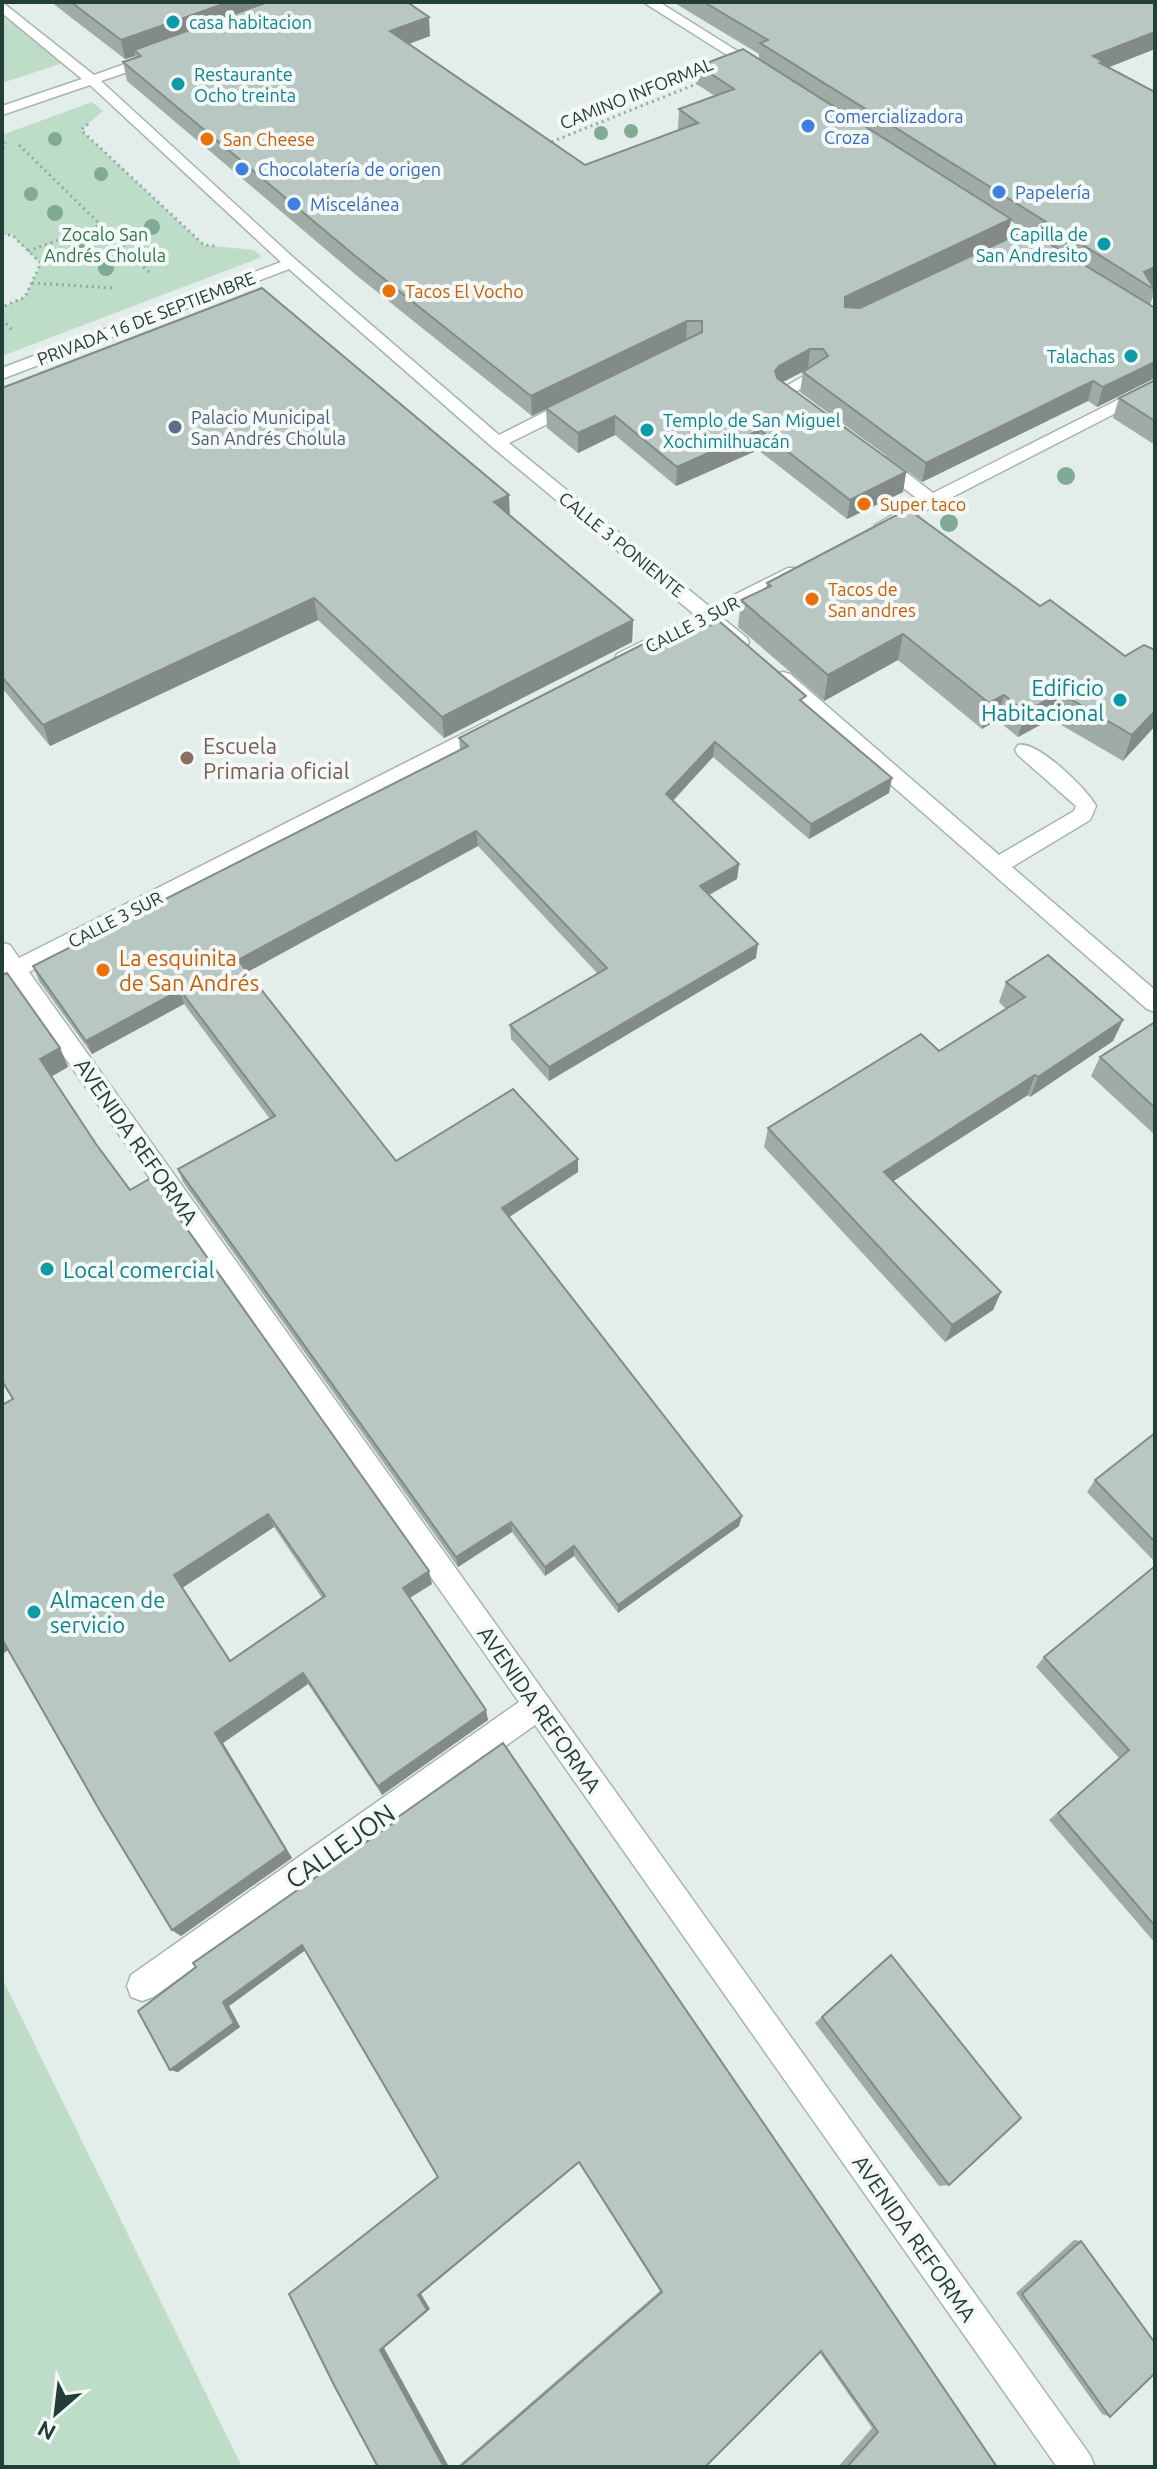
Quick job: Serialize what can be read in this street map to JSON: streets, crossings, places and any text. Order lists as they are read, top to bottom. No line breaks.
{"streets":{"street":["PRIVADA 16 DE SEPTIEMBRE","CALLE 3 PONIENTE","CALLE 3 SUR","AVENIDA REFORMA","CALLEJON"],"path":["CAMINO INFORMAL"]},"crossings":[["PRIVADA 16 DE SEPTIEMBRE","CALLE 3 PONIENTE"],["CALLE 3 PONIENTE","CALLE 3 SUR"],["CALLE 3 SUR","AVENIDA REFORMA"],["AVENIDA REFORMA","CALLEJON"]],"parks":["Zocalo San Andrés Cholula"],"places":["casa habitacion","Restaurante Ocho treinta","Comercializadora Croza","San Cheese","Chocolatería de origen","Papelería","Miscelánea","Capilla de San Andresito","Tacos El Vocho","Talachas","Palacio Municipal San Andrés Cholula","Templo de San Miguel Xochimilhuacán","Super taco","Tacos de San andres","Edificio Habitacional","Escuela Primaria oficial","La esquinita de San Andrés","Local comercial","Almacen de servicio"],"north":"bottom left"}
